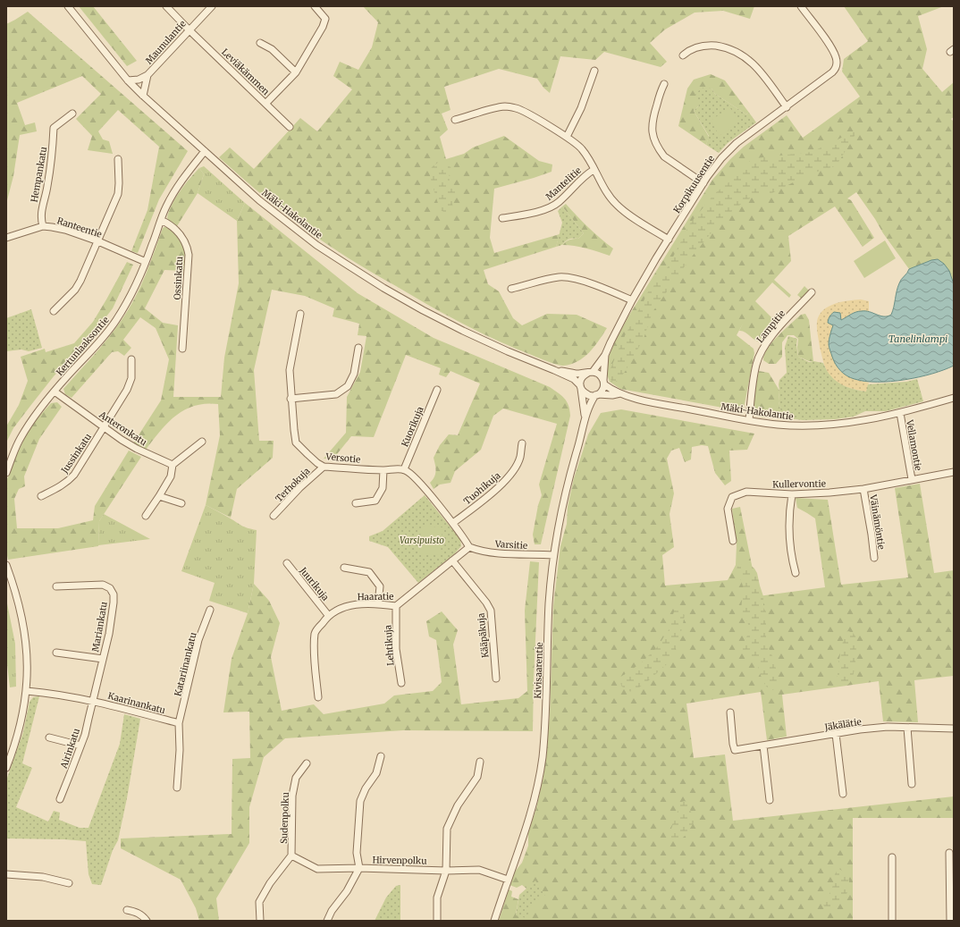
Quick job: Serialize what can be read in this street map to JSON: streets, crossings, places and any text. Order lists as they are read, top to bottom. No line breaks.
{"streets":{"street":["Maunulantie","Leviäkämmen","Hempankatu","Mantelitie","Korpikuusentie","Mäki-Hakolantie","Ranteentie","Ossinkatu","Lampitie","Kertunlaaksontie","Kuorikuja","Anteronkatu","Vellamontie","Jussinkatu","Versotie","Kullervontie","Terhokuja","Tuohikuja","Väinämöntie","Varsitie","Juurikuja","Haaratie","Mariankatu","Kääpäkuja","Lehtikuja","Katariinankatu","Kivisaarentie","Kaarinankatu","Jäkälätie","Airinkatu","Sudenpolku","Hirvenpolku"]},"crossings":[["Maunulantie","Leviäkämmen"],["Maunulantie","Mäki-Hakolantie"],["Hempankatu","Ranteentie"],["Korpikuusentie","Mäki-Hakolantie"],["Korpikuusentie","Kivisaarentie"],["Mäki-Hakolantie","Lampitie"],["Mäki-Hakolantie","Kertunlaaksontie"],["Mäki-Hakolantie","Vellamontie"],["Mäki-Hakolantie","Kivisaarentie"],["Ranteentie","Kertunlaaksontie"],["Ossinkatu","Kertunlaaksontie"],["Kertunlaaksontie","Anteronkatu"],["Kuorikuja","Versotie"],["Anteronkatu","Jussinkatu"],["Vellamontie","Kullervontie"],["Versotie","Terhokuja"],["Kullervontie","Väinämöntie"],["Varsitie","Haaratie"],["Varsitie","Kivisaarentie"],["Juurikuja","Haaratie"],["Haaratie","Kääpäkuja"],["Haaratie","Lehtikuja"],["Mariankatu","Kaarinankatu"],["Mariankatu","Airinkatu"],["Katariinankatu","Kaarinankatu"],["Kivisaarentie","Hirvenpolku"],["Kaarinankatu","Airinkatu"],["Sudenpolku","Hirvenpolku"]],"water":["Tanelinlampi"],"parks":["Varsipuisto"]}
